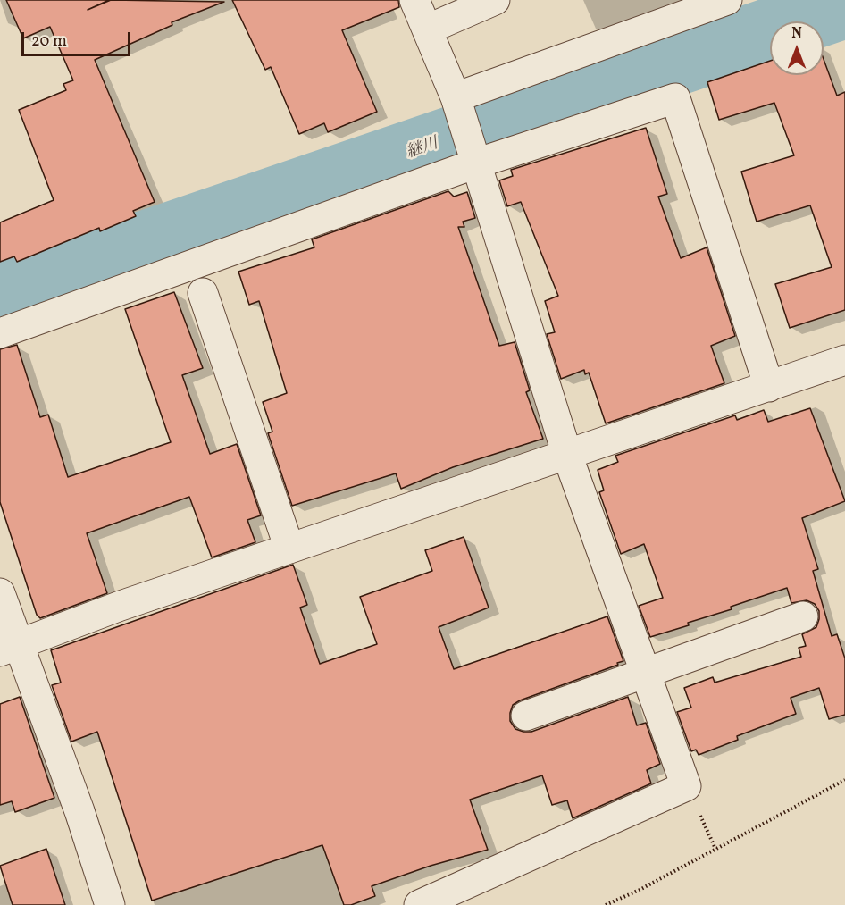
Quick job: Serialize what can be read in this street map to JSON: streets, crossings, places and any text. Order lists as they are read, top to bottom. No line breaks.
{"water":["継川"],"scale_bar":"20 m","north":"top"}
